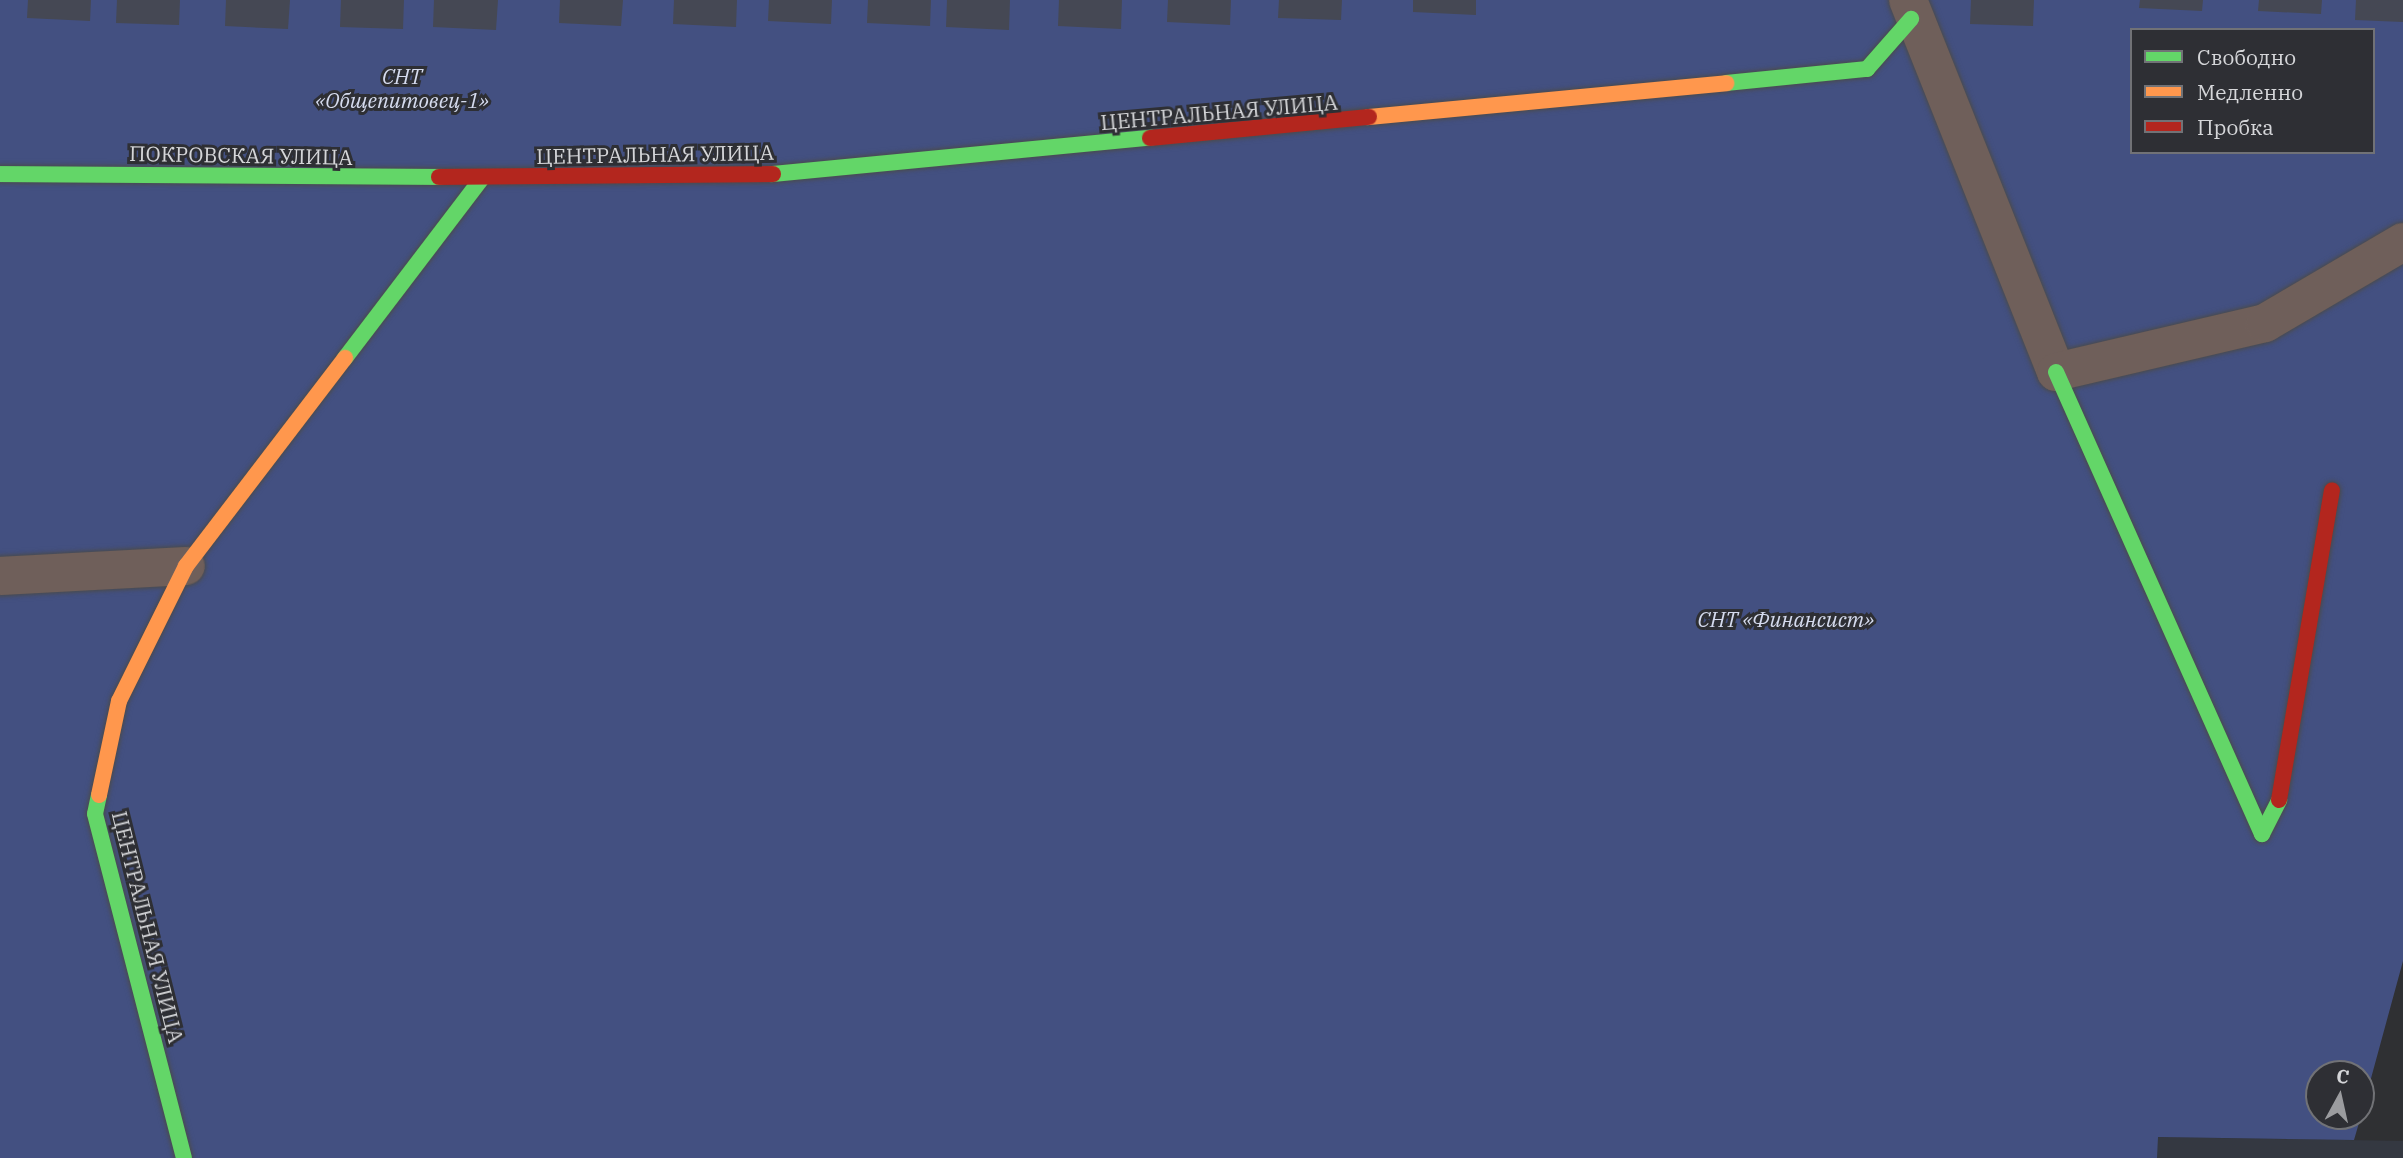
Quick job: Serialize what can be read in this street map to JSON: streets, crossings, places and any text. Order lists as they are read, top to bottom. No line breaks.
{"streets":{"street":["ЦЕНТРАЛЬНАЯ УЛИЦА","ПОКРОВСКАЯ УЛИЦА"]},"crossings":[["ЦЕНТРАЛЬНАЯ УЛИЦА","ПОКРОВСКАЯ УЛИЦА"]],"parks":["СНТ «Общепитовец-1»","СНТ «Финансист»"],"legend":["Свободно","Медленно","Пробка"],"north":"top"}
